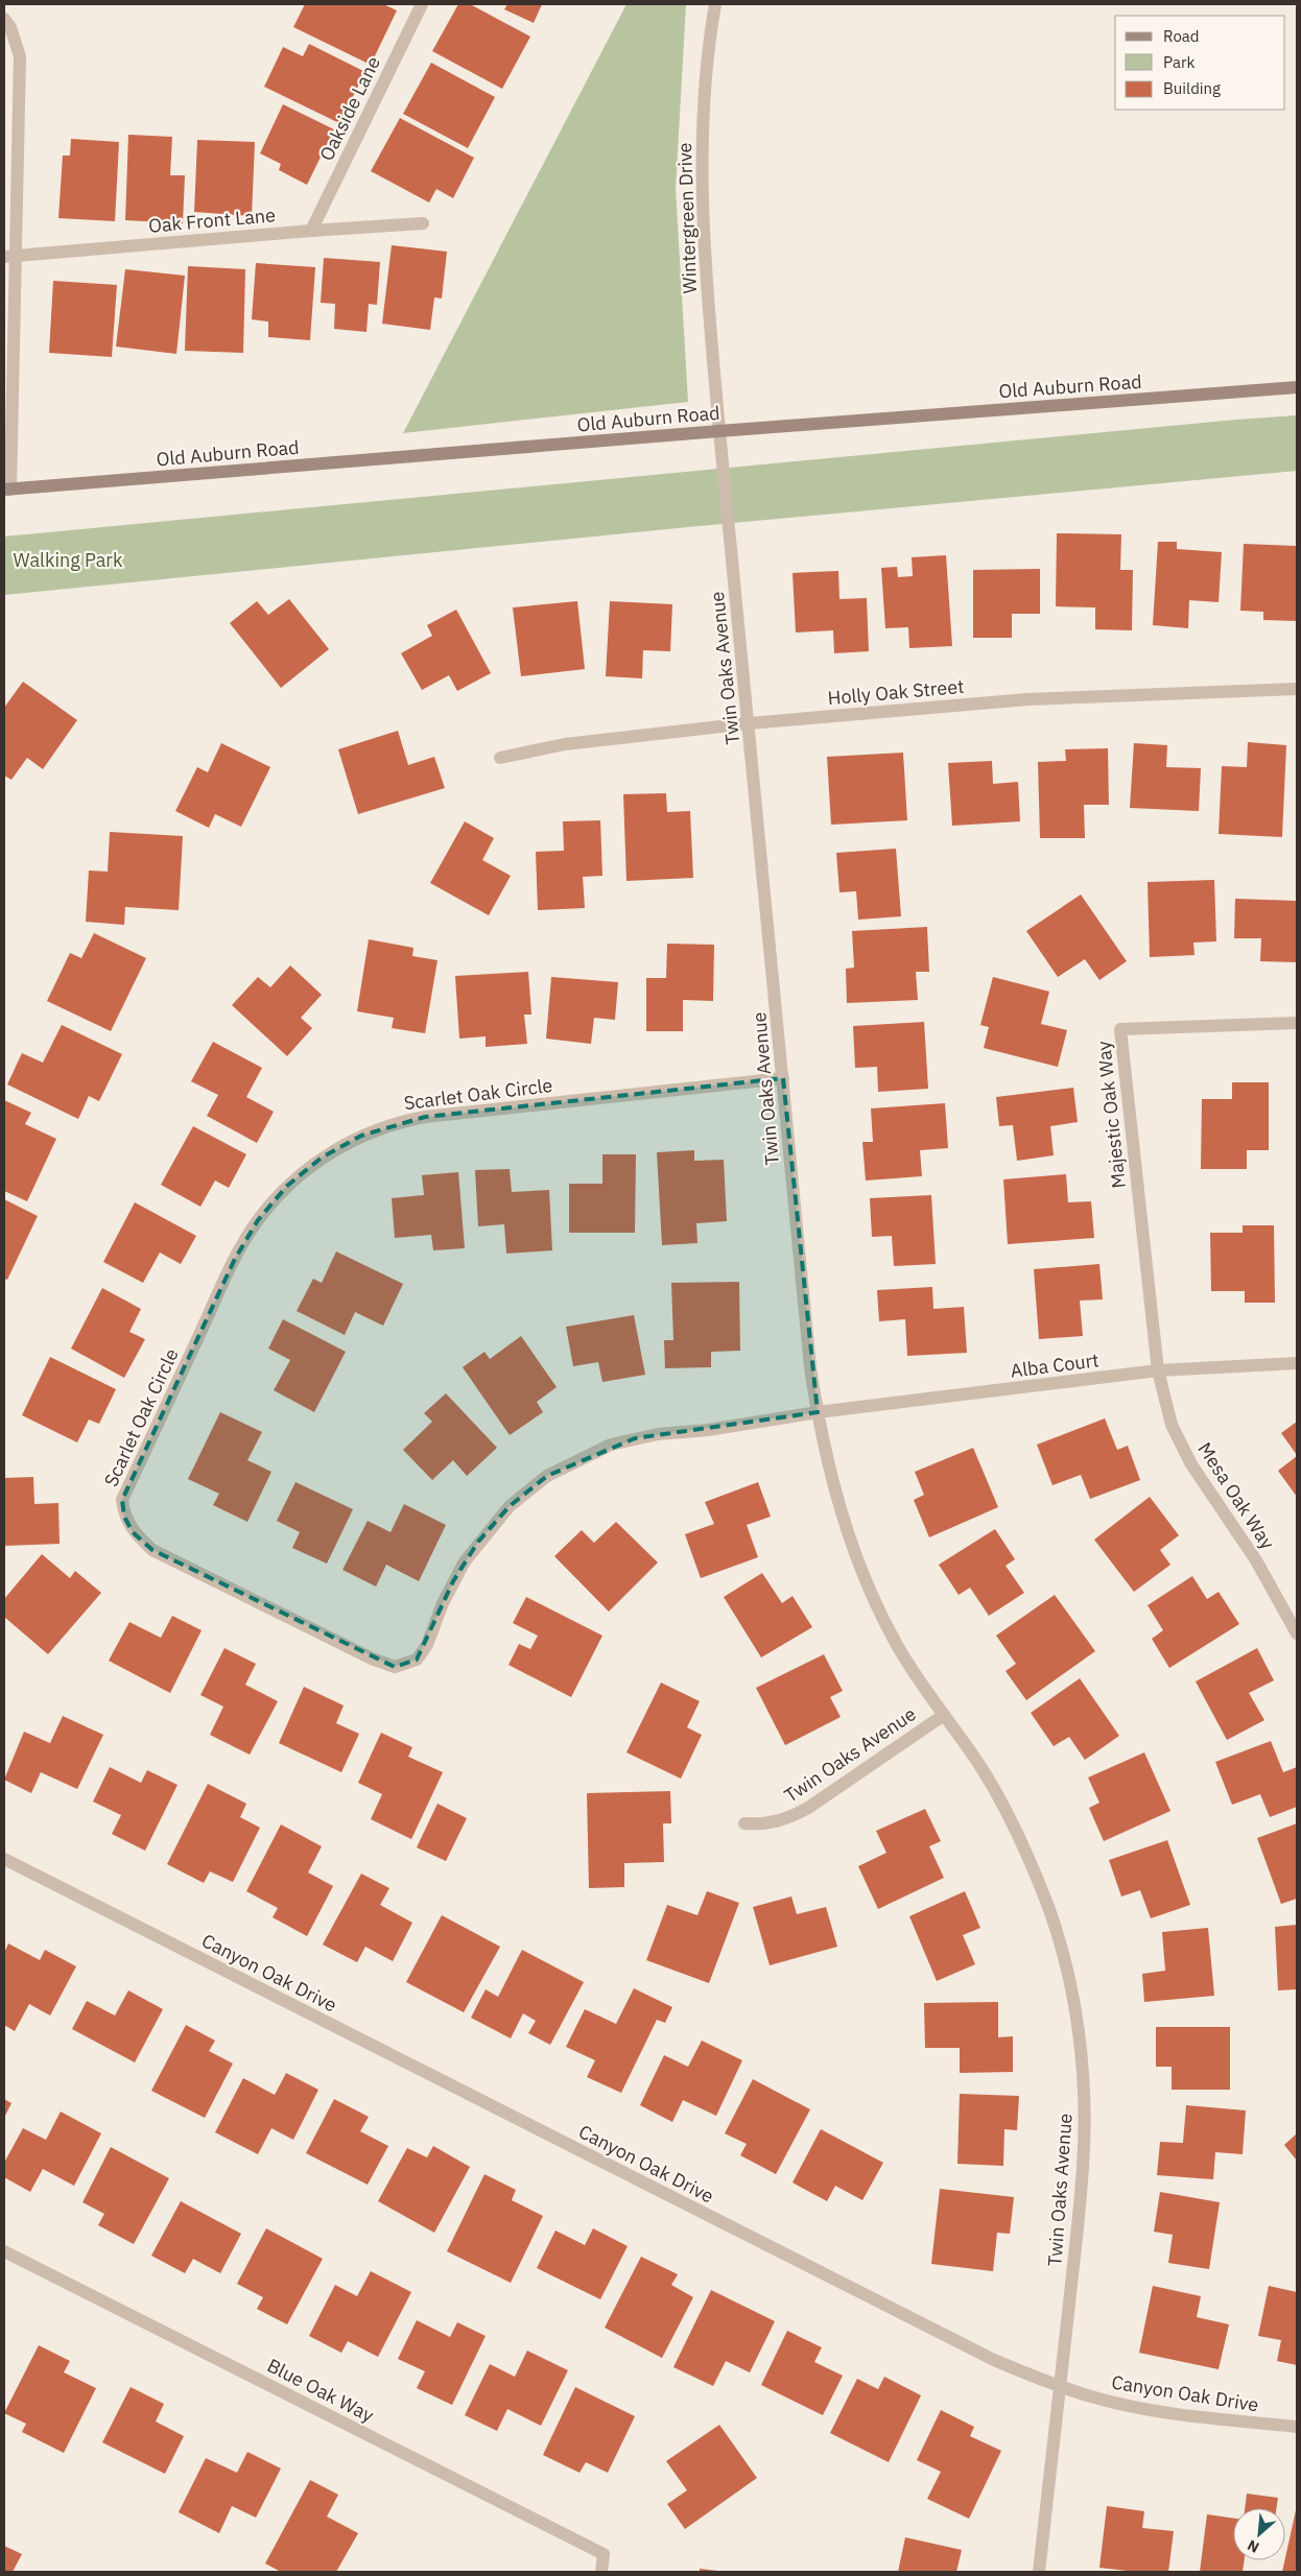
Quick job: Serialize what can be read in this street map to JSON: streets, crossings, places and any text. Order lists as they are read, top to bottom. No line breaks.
{"streets":{"main road":["Old Auburn Road"],"street":["Oakside Lane","Wintergreen Drive","Oak Front Lane","Twin Oaks Avenue","Holly Oak Street","Scarlet Oak Circle","Majestic Oak Way","Alba Court","Mesa Oak Way","Canyon Oak Drive","Blue Oak Way"]},"crossings":[["Oakside Lane","Oak Front Lane"],["Wintergreen Drive","Old Auburn Road"],["Wintergreen Drive","Twin Oaks Avenue"],["Old Auburn Road","Twin Oaks Avenue"],["Twin Oaks Avenue","Holly Oak Street"],["Twin Oaks Avenue","Scarlet Oak Circle"],["Twin Oaks Avenue","Alba Court"],["Twin Oaks Avenue","Canyon Oak Drive"],["Scarlet Oak Circle","Alba Court"],["Majestic Oak Way","Alba Court"],["Majestic Oak Way","Mesa Oak Way"],["Alba Court","Mesa Oak Way"]],"parks":["Walking Park"],"legend":["Road","Park","Building"],"north":"bottom left"}
